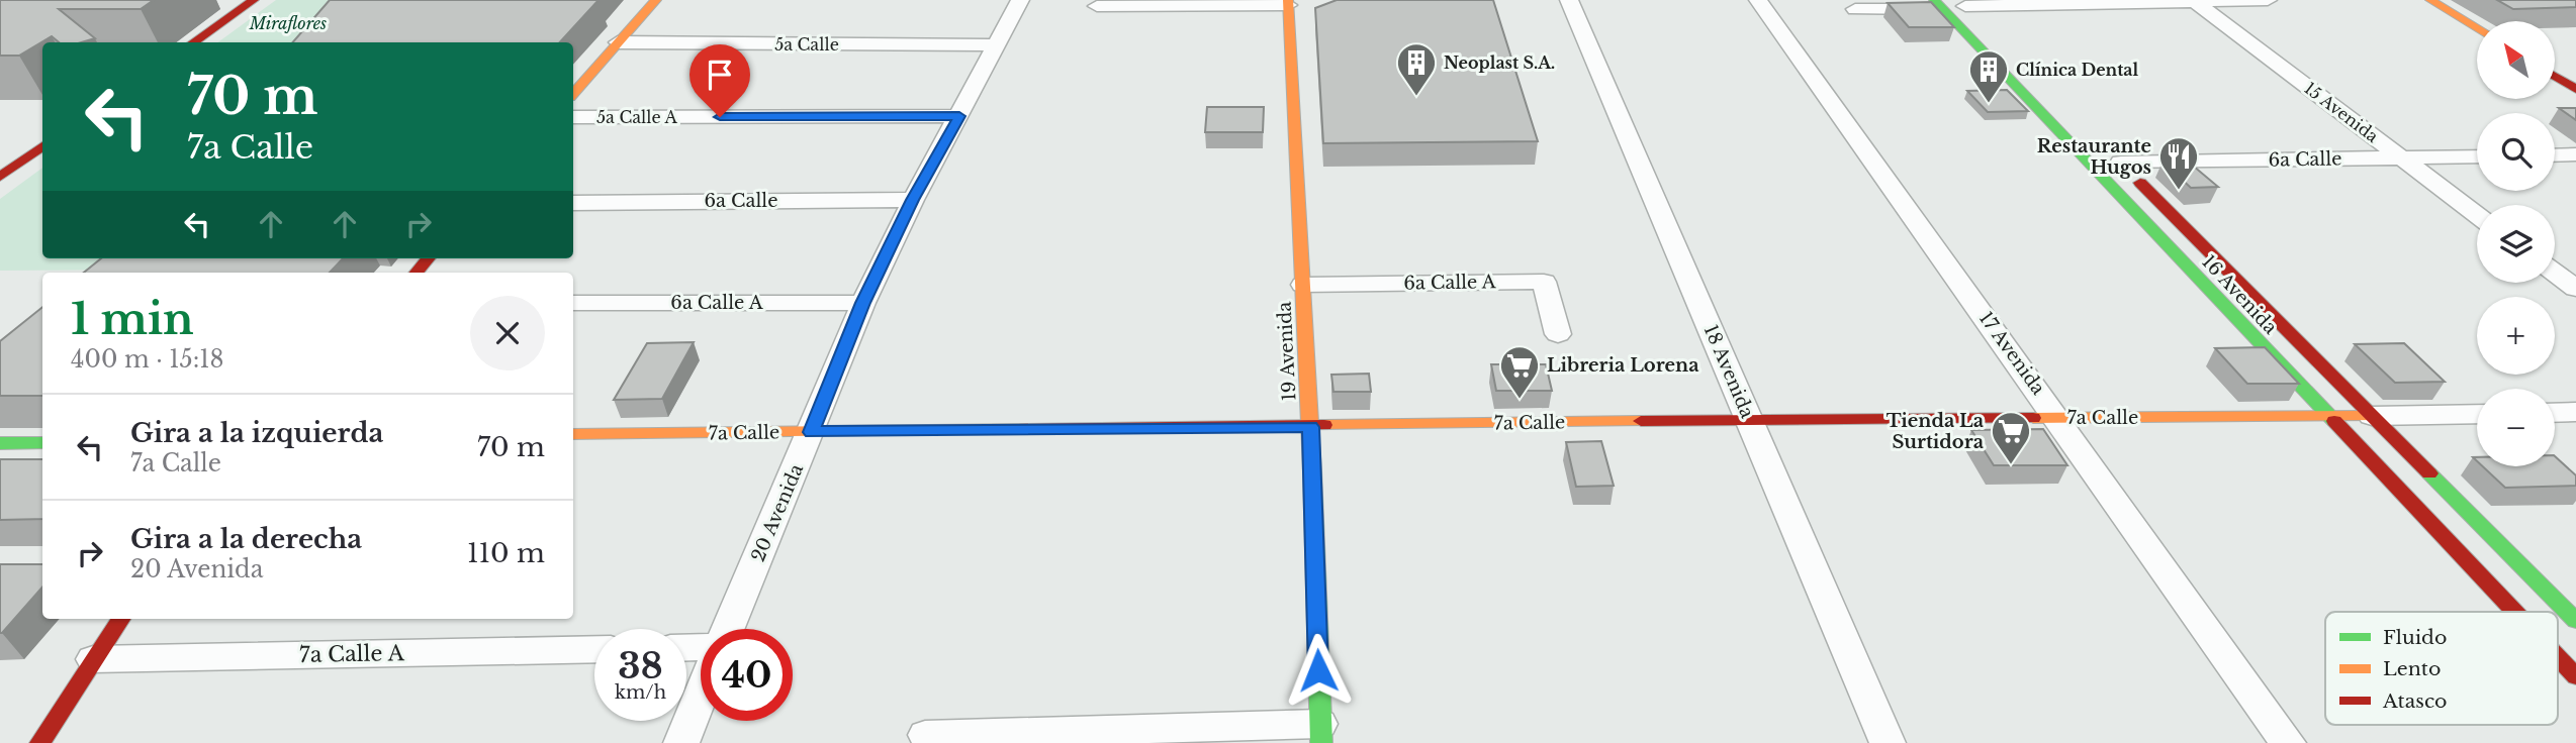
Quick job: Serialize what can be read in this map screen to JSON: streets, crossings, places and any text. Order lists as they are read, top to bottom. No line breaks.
{"streets":{"street":["5a Calle","15 Avenida","5a Calle A","6a Calle","6a Calle A","16 Avenida","19 Avenida","17 Avenida","18 Avenida","7a Calle","20 Avenida","7a Calle A"]},"crossings":[["5a Calle","20 Avenida"],["15 Avenida","6a Calle"],["5a Calle A","20 Avenida"],["6a Calle","16 Avenida"],["6a Calle","20 Avenida"],["6a Calle A","19 Avenida"],["6a Calle A","20 Avenida"],["16 Avenida","7a Calle"],["19 Avenida","7a Calle"],["17 Avenida","7a Calle"],["18 Avenida","7a Calle"],["7a Calle","20 Avenida"]],"parks":["Miraflores"],"places":{"building":["Neoplast S.A.","Clínica Dental"],"restaurant":["Restaurante Hugos"],"supermarket":["Libreria Lorena","Tienda La Surtidora"]},"legend":["Fluido","Lento","Atasco"],"north":"top left","page":{"map_buttons":["+","−"],"turn":["70 m","7a Calle"],"heading":["1 min","400 m · 15:18"],"list":[{"name":"Gira a la izquierda","note":"7a Calle","value":"70 m"},{"name":"Gira a la derecha","note":"20 Avenida","value":"110 m"}],"speed":"38 km/h","limit":"40"}}
